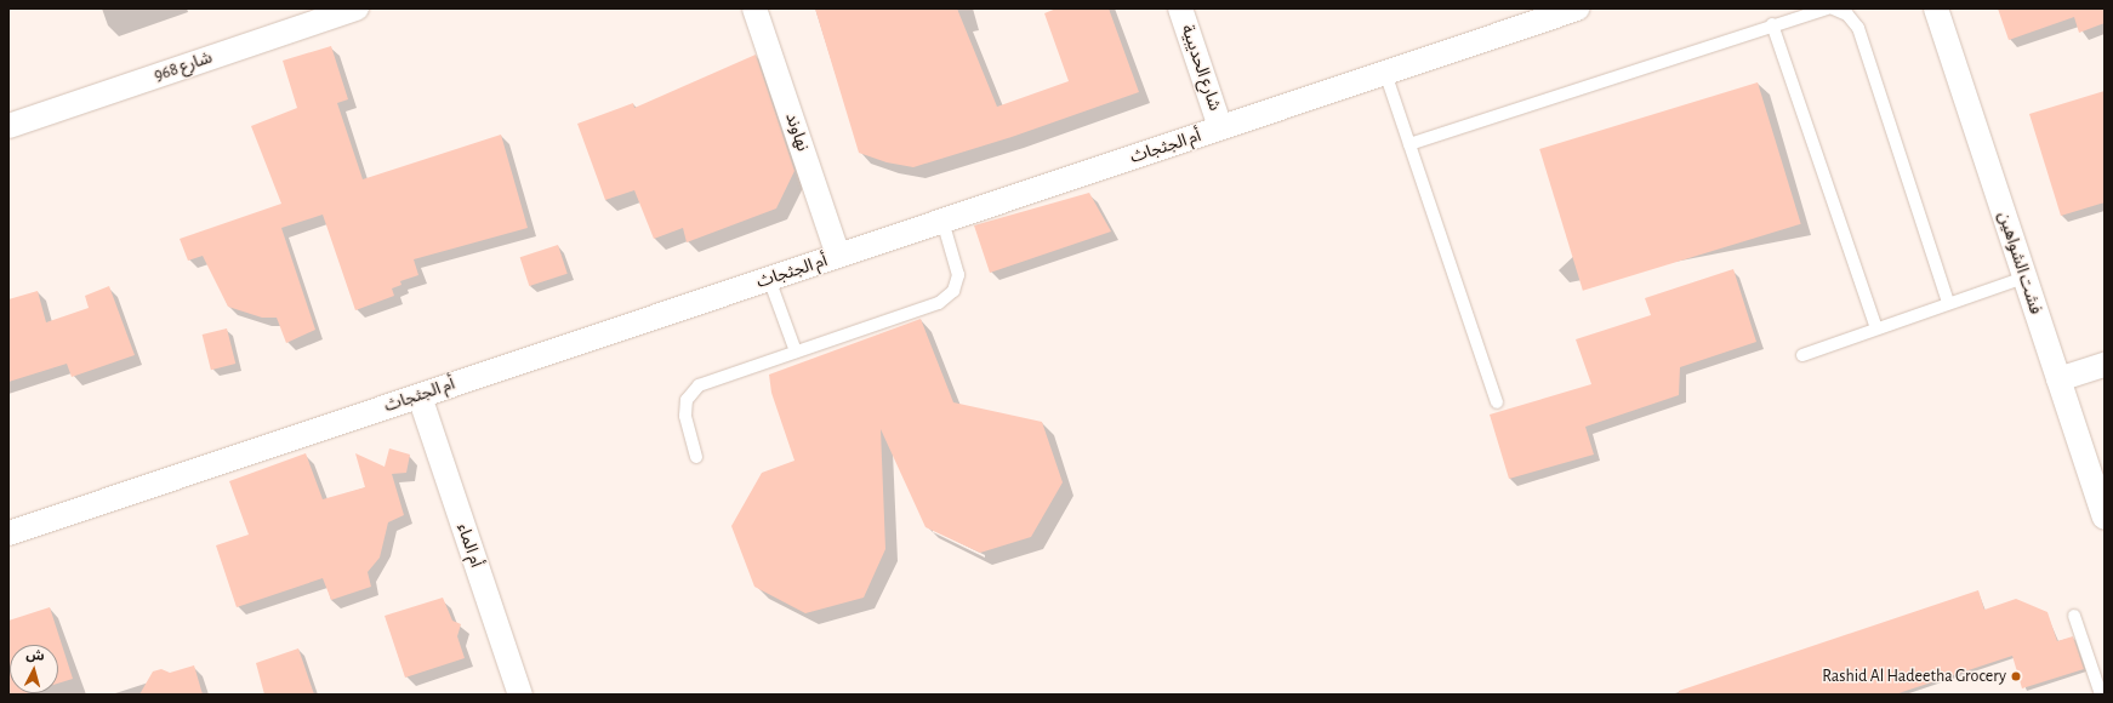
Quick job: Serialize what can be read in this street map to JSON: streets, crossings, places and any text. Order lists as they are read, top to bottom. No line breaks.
{"streets":{"street":["شارع 968","شارع الحديبية","نهاوند","أم الجثجاث","فشت الشواهين","أم الماء"]},"crossings":[["شارع الحديبية","أم الجثجاث"],["نهاوند","أم الجثجاث"],["أم الجثجاث","أم الماء"]],"places":["Rashid Al Hadeetha Grocery"],"north":"top"}
